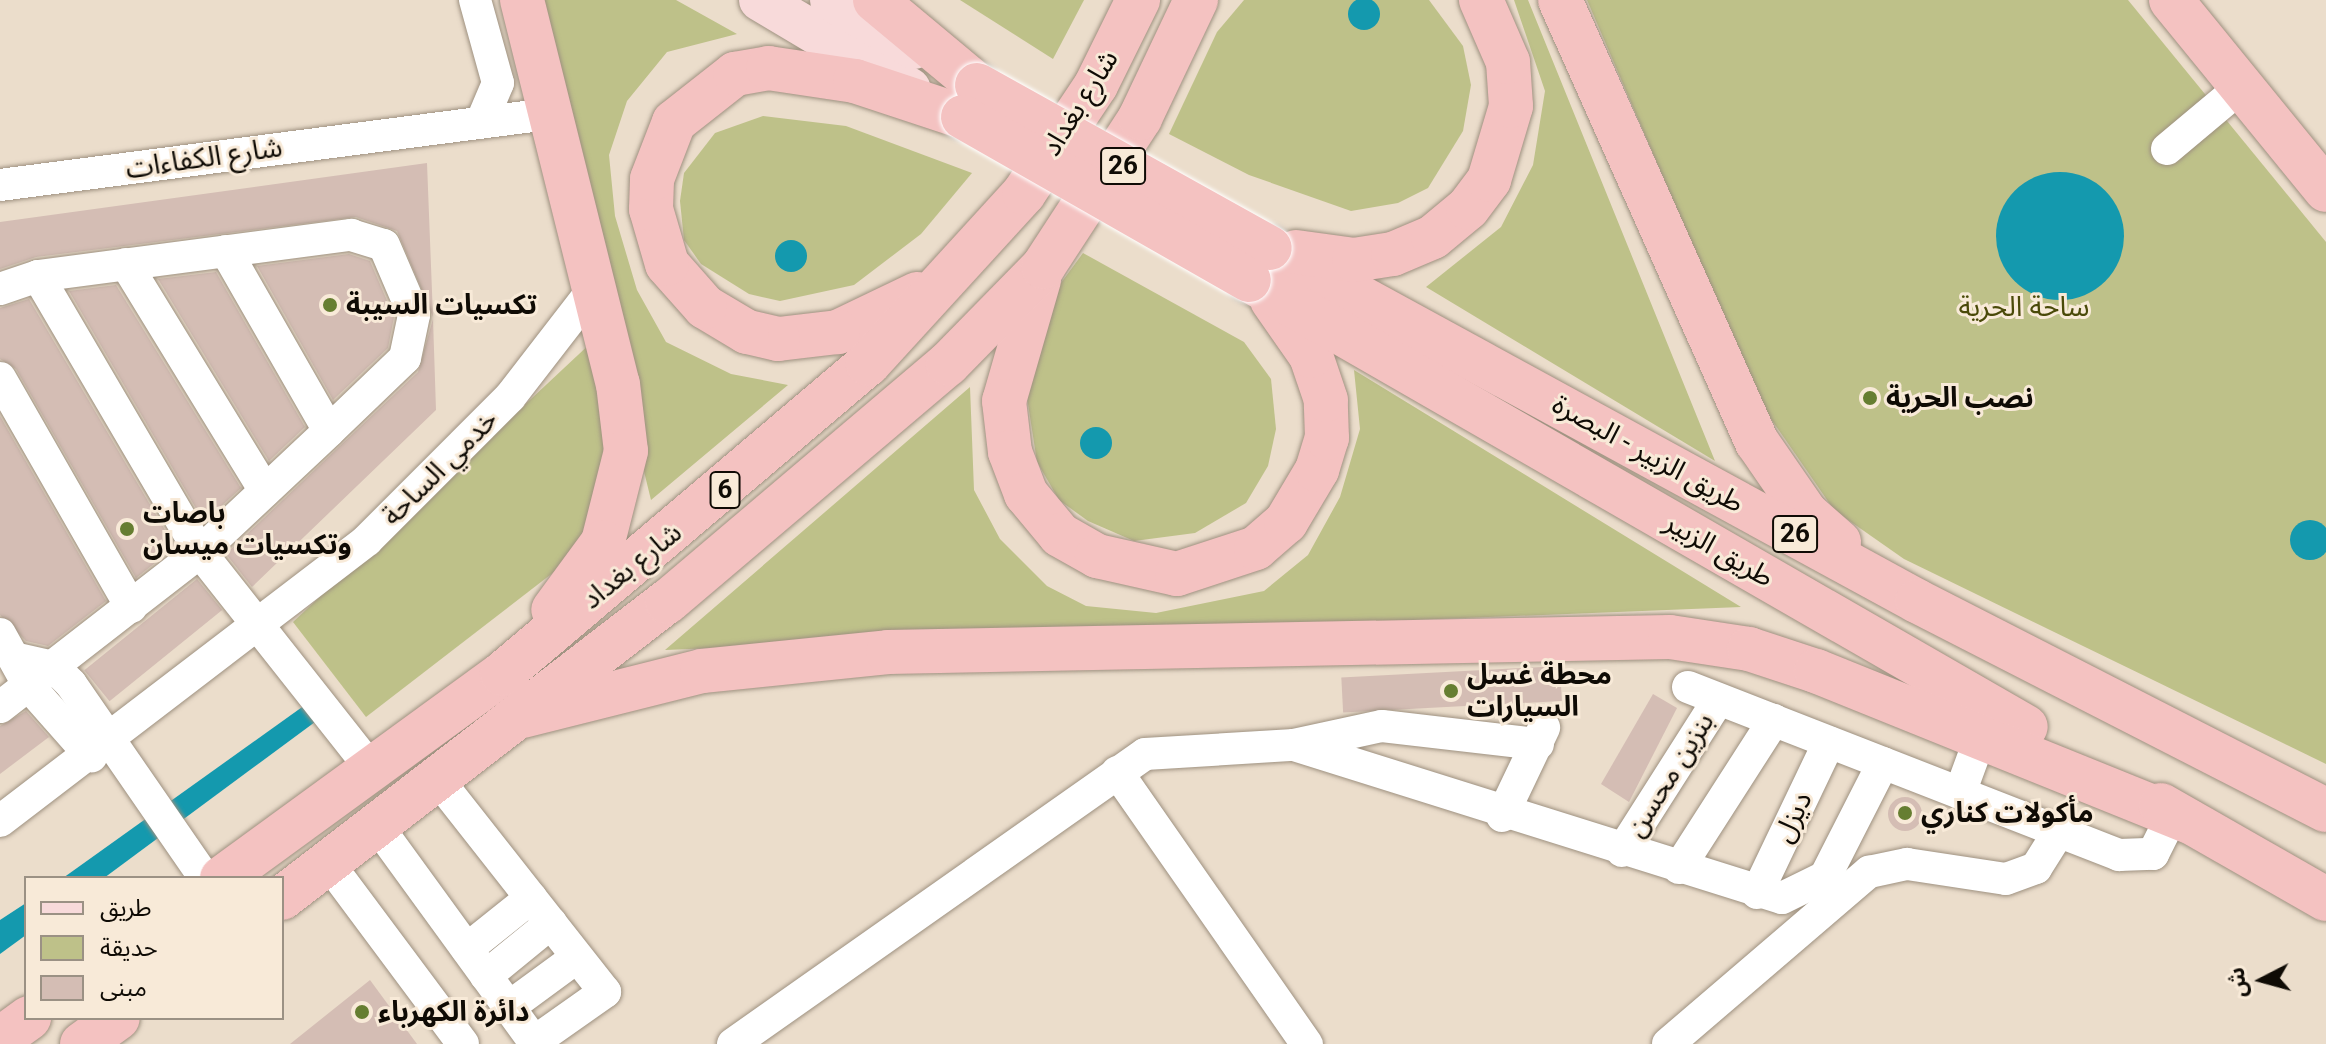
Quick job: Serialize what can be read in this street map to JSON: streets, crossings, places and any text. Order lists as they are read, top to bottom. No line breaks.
{"streets":{"highway":["شارع بغداد","26","طريق الزبير - البصرة","6","طريق الزبير"],"street":["شارع الكفاءات","خدمي الساحة","بنزين محسن","ديزل"]},"crossings":[["26","طريق الزبير - البصرة"],["26","طريق الزبير"],["طريق الزبير - البصرة","طريق الزبير"]],"parks":["ساحة الحرية"],"places":["تكسيات السيبة","نصب الحرية","باصات وتكسيات ميسان","محطة غسل السيارات","مأكولات كناري","دائرة الكهرباء"],"legend":["طريق","حديقة","مبنى"],"north":"left"}
